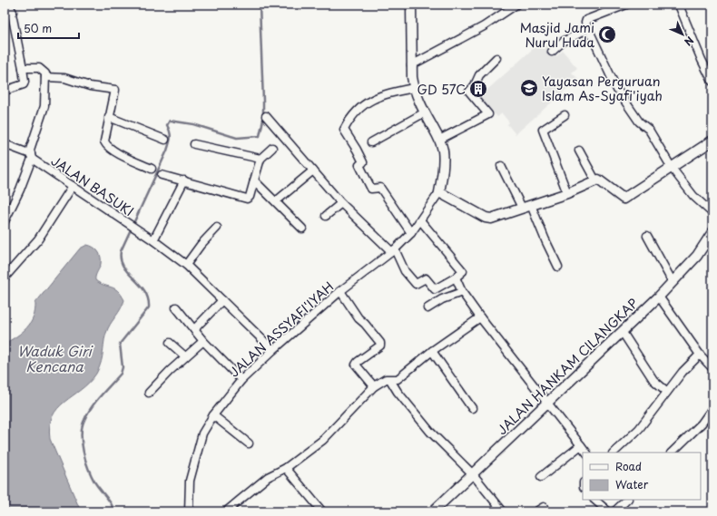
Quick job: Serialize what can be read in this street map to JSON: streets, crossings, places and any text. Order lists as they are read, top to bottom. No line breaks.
{"streets":{"street":["JALAN BASUKI","JALAN ASSYAFI'IYAH","JALAN HANKAM CILANGKAP"]},"crossings":[["JALAN BASUKI","JALAN ASSYAFI'IYAH"]],"water":["Waduk Giri Kencana"],"places":{"mosque":["Masjid Jami Nurul Huda"],"school or university":["Yayasan Perguruan Islam As-Syafi'iyah"],"building":["GD 57C"]},"legend":["Road","Water"],"scale_bar":"50 m","north":"bottom right"}
